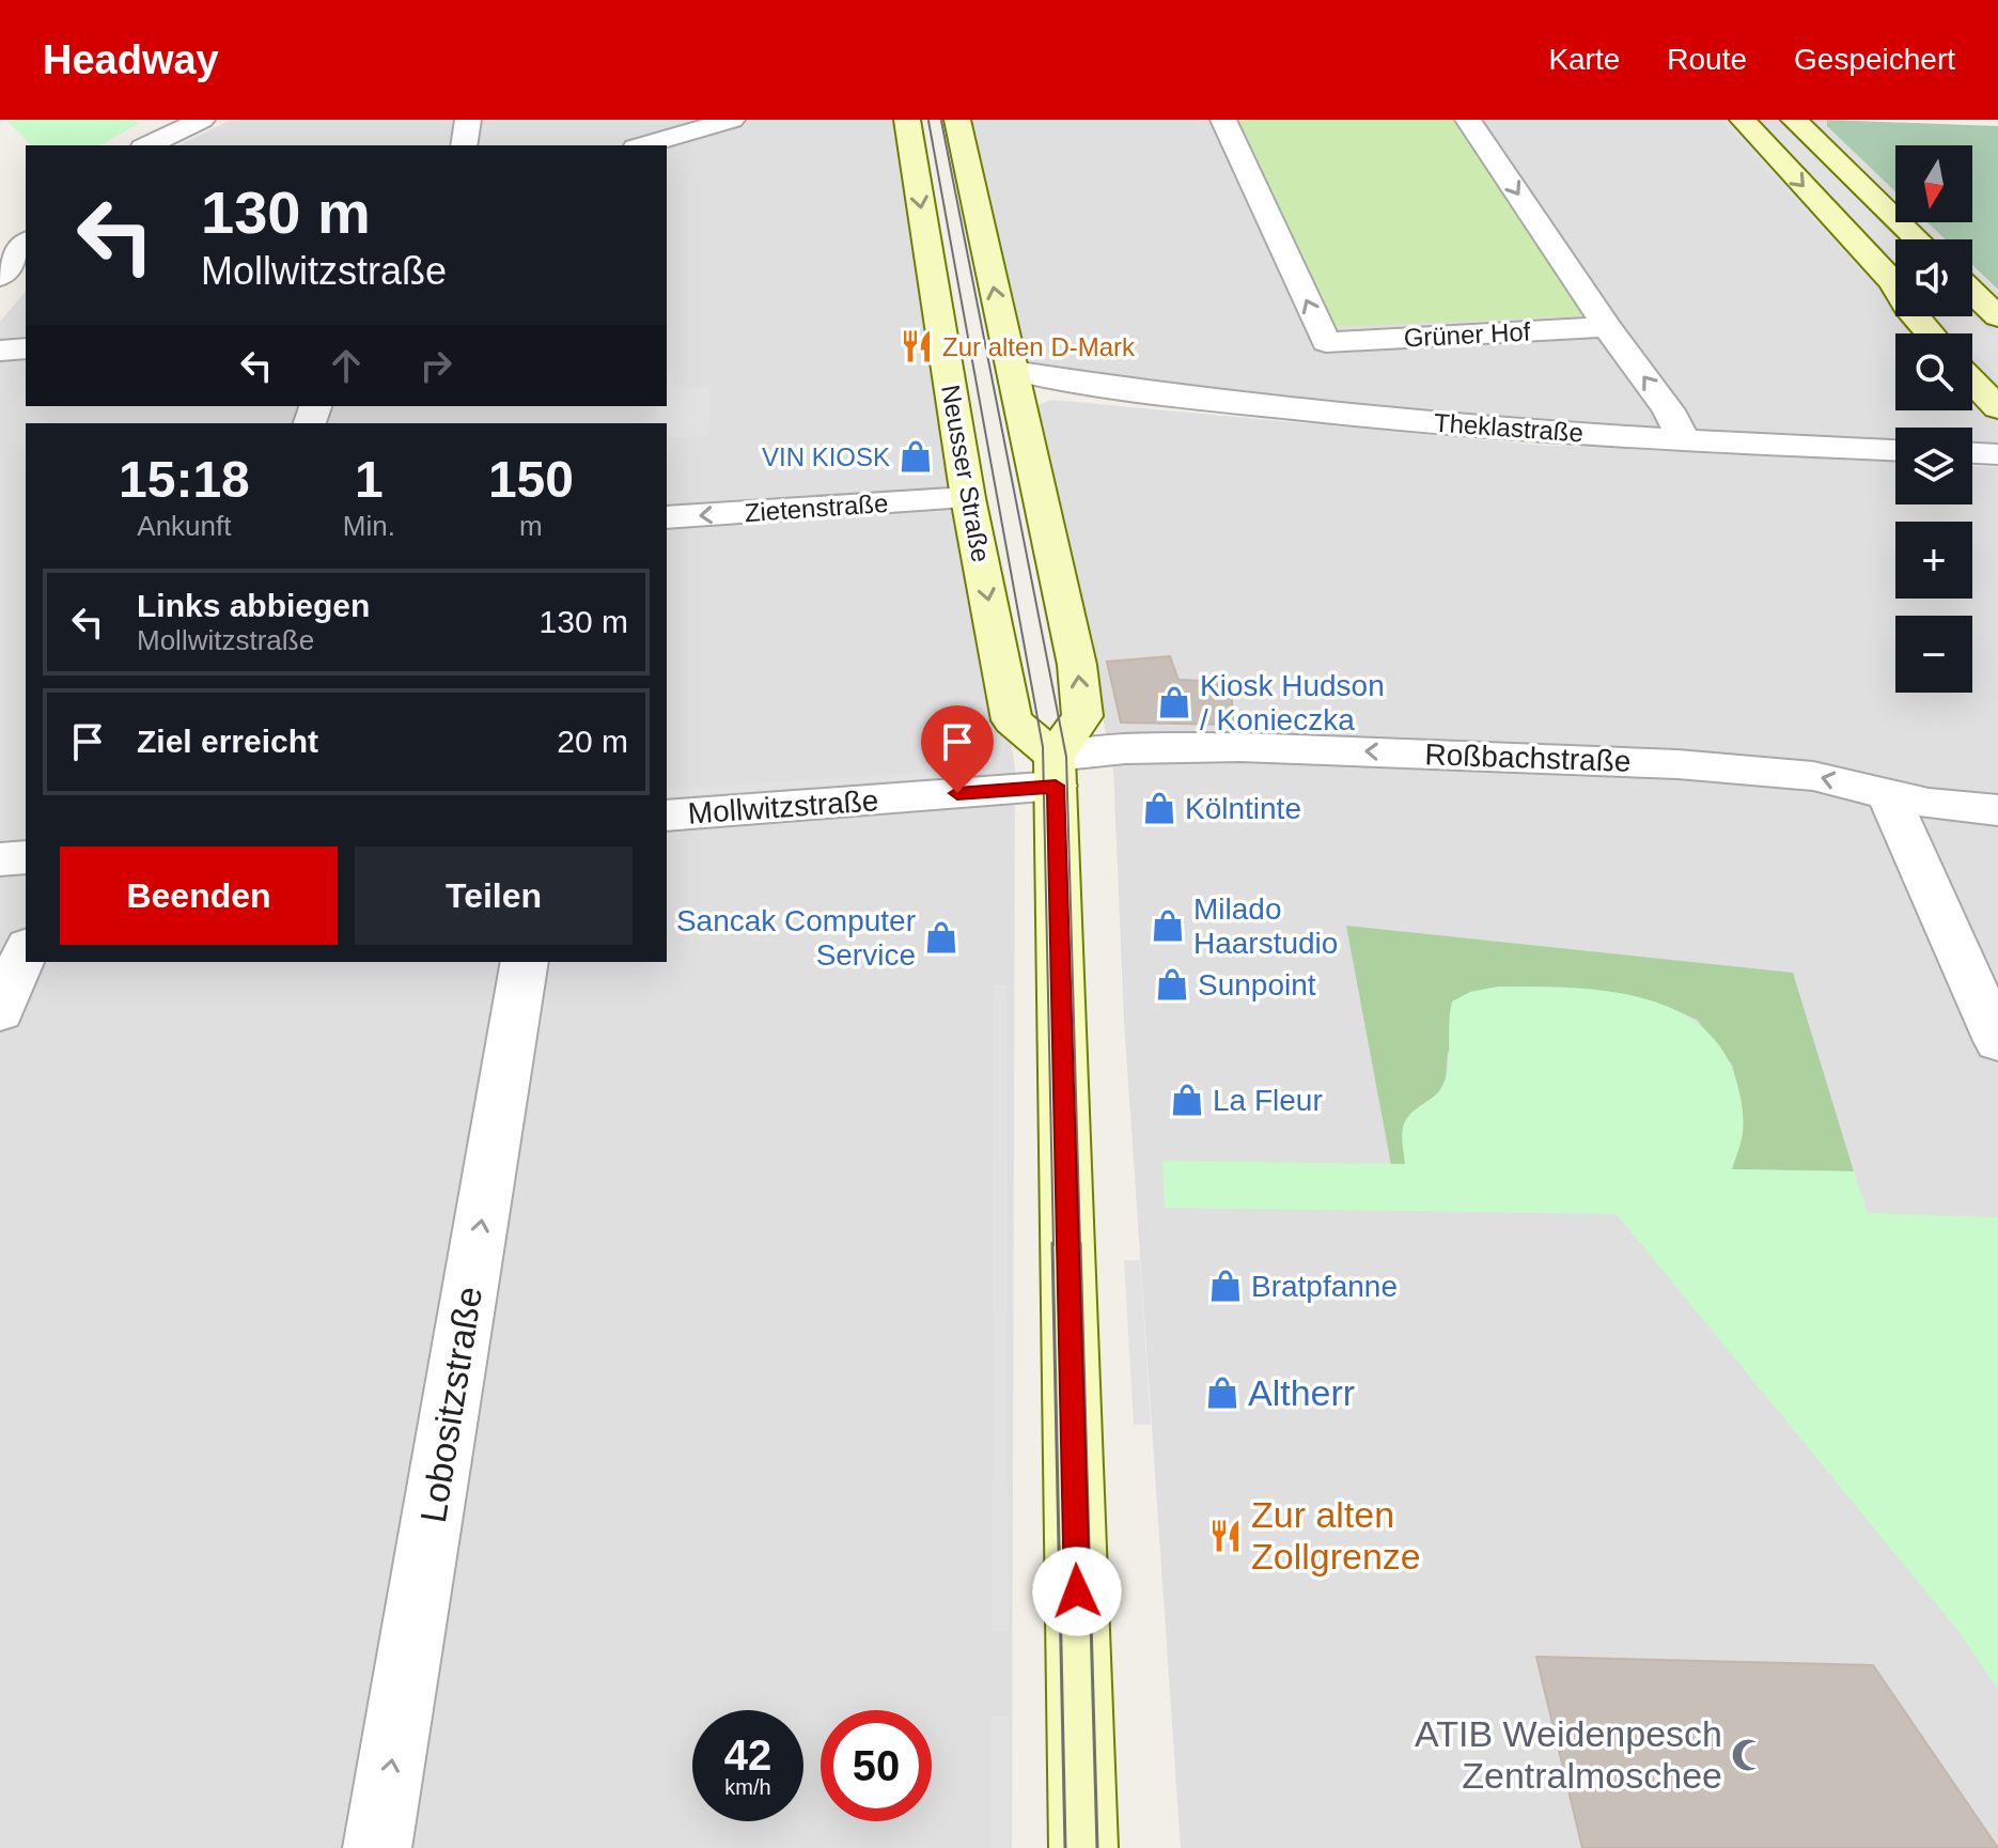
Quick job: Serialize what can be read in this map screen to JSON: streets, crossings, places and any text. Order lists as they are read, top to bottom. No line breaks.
{"streets":{"main road":["Neusser Straße"],"street":["Grüner Hof","Theklastraße","Zietenstraße","Roßbachstraße","Mollwitzstraße","Lobositzstraße"]},"crossings":[["Neusser Straße","Zietenstraße"],["Neusser Straße","Roßbachstraße"],["Neusser Straße","Mollwitzstraße"],["Roßbachstraße","Mollwitzstraße"]],"one_way":["Roßbachstraße","Lobositzstraße"],"places":{"restaurant":["Zur alten D-Mark","Zur alten Zollgrenze"],"shop":["VIN KIOSK","Kiosk Hudson / Konieczka","Kölntinte","Milado Haarstudio","Sancak Computer Service","Sunpoint","La Fleur","Bratpfanne","Altherr"],"mosque":["ATIB Weidenpesch Zentralmoschee"]},"north":"bottom","page":{"header":"Headway","nav":["Karte","Route","Gespeichert"],"map_buttons":["+","−"],"turn":["130 m","Mollwitzstraße"],"eta":["15:18","Ankunft","1","Min.","150","m"],"list":[{"name":"Links abbiegen","note":"Mollwitzstraße","value":"130 m"},{"name":"Ziel erreicht","value":"20 m"}],"buttons":["Beenden","Teilen"],"speed":"42 km/h","limit":"50"}}
